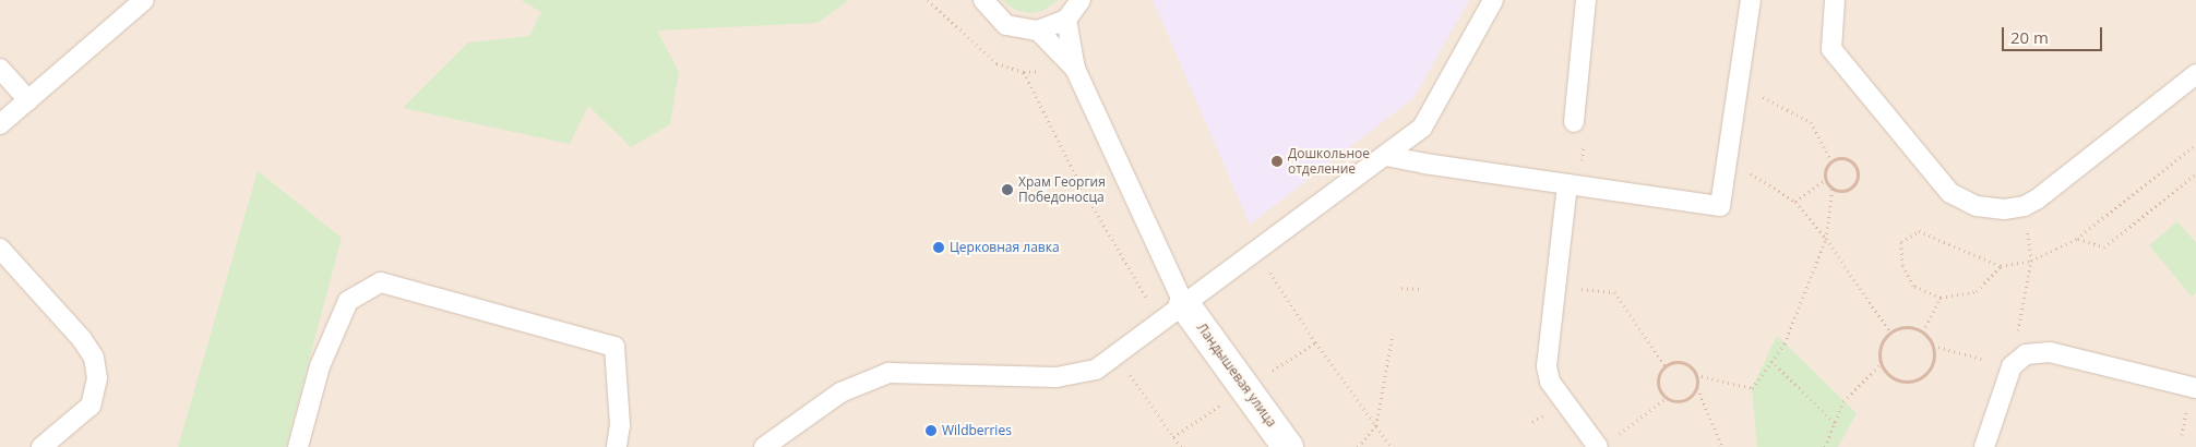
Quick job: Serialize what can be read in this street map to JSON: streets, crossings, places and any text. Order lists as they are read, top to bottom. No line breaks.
{"streets":{"street":["Ландышевая улица"]},"places":["Дошкольное отделение","Храм Георгия Победоносца","Церковная лавка","Wildberries"],"scale_bar":"20 m"}
